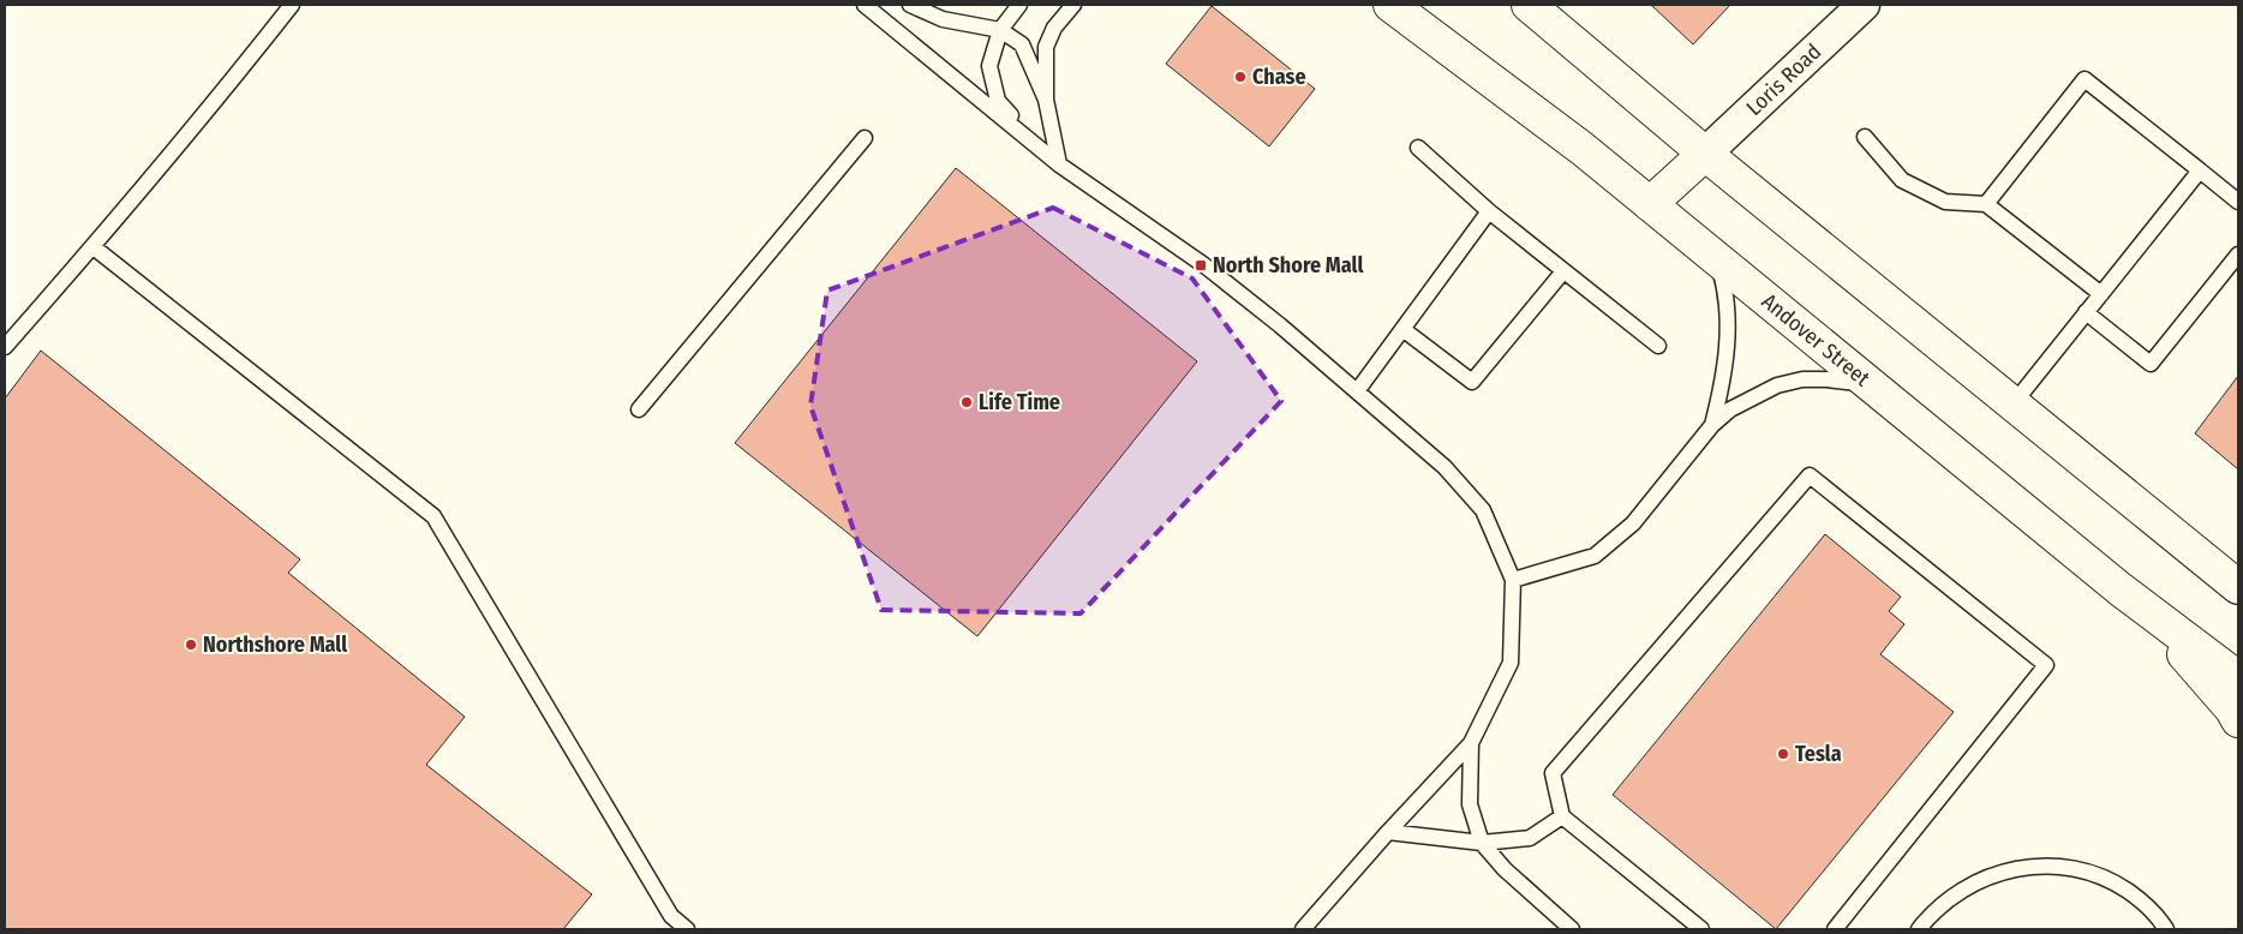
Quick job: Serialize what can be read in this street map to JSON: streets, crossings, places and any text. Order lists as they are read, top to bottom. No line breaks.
{"streets":{"highway":["Andover Street"],"street":["Loris Road"]},"places":{"other":["Chase","Life Time","Northshore Mall","Tesla"],"transit":["North Shore Mall"]}}
